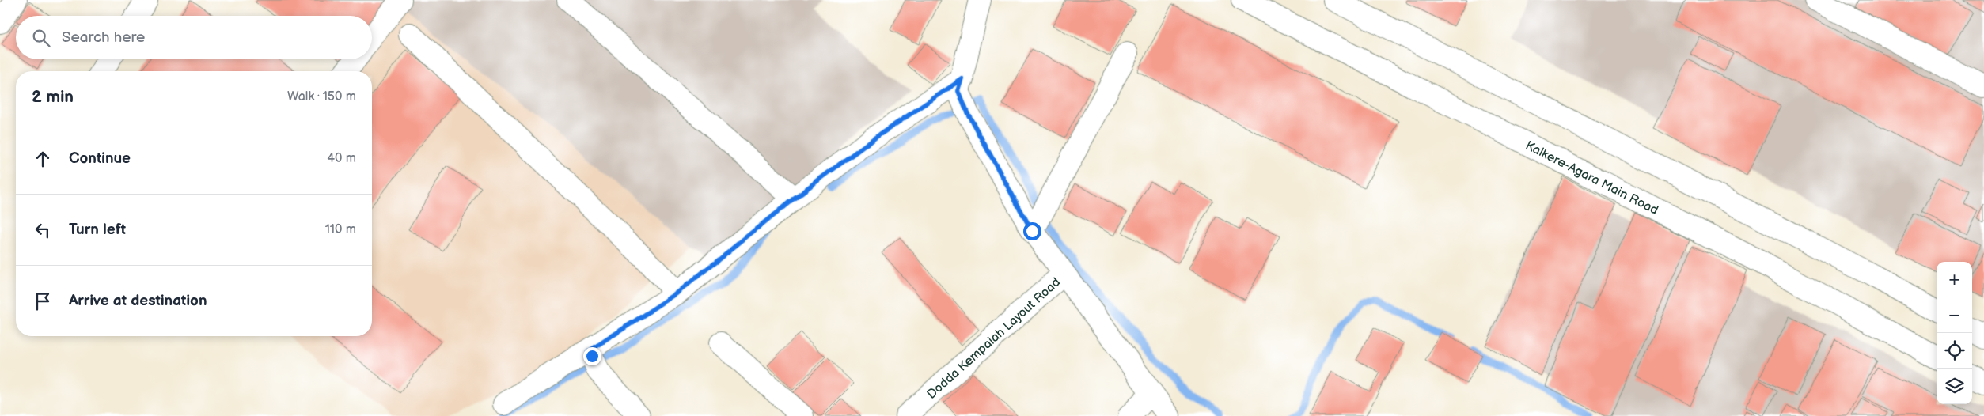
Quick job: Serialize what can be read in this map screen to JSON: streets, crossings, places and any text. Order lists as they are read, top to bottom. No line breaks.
{"streets":{"street":["Kalkere-Agara Main Road","Dodda Kempaiah Layout Road"]},"page":{"search":"Search here","heading":["2 min","Walk · 150 m"],"list":[["Continue","40 m"],["Turn left","110 m"],"Arrive at destination"],"map_buttons":["+","−"]}}
